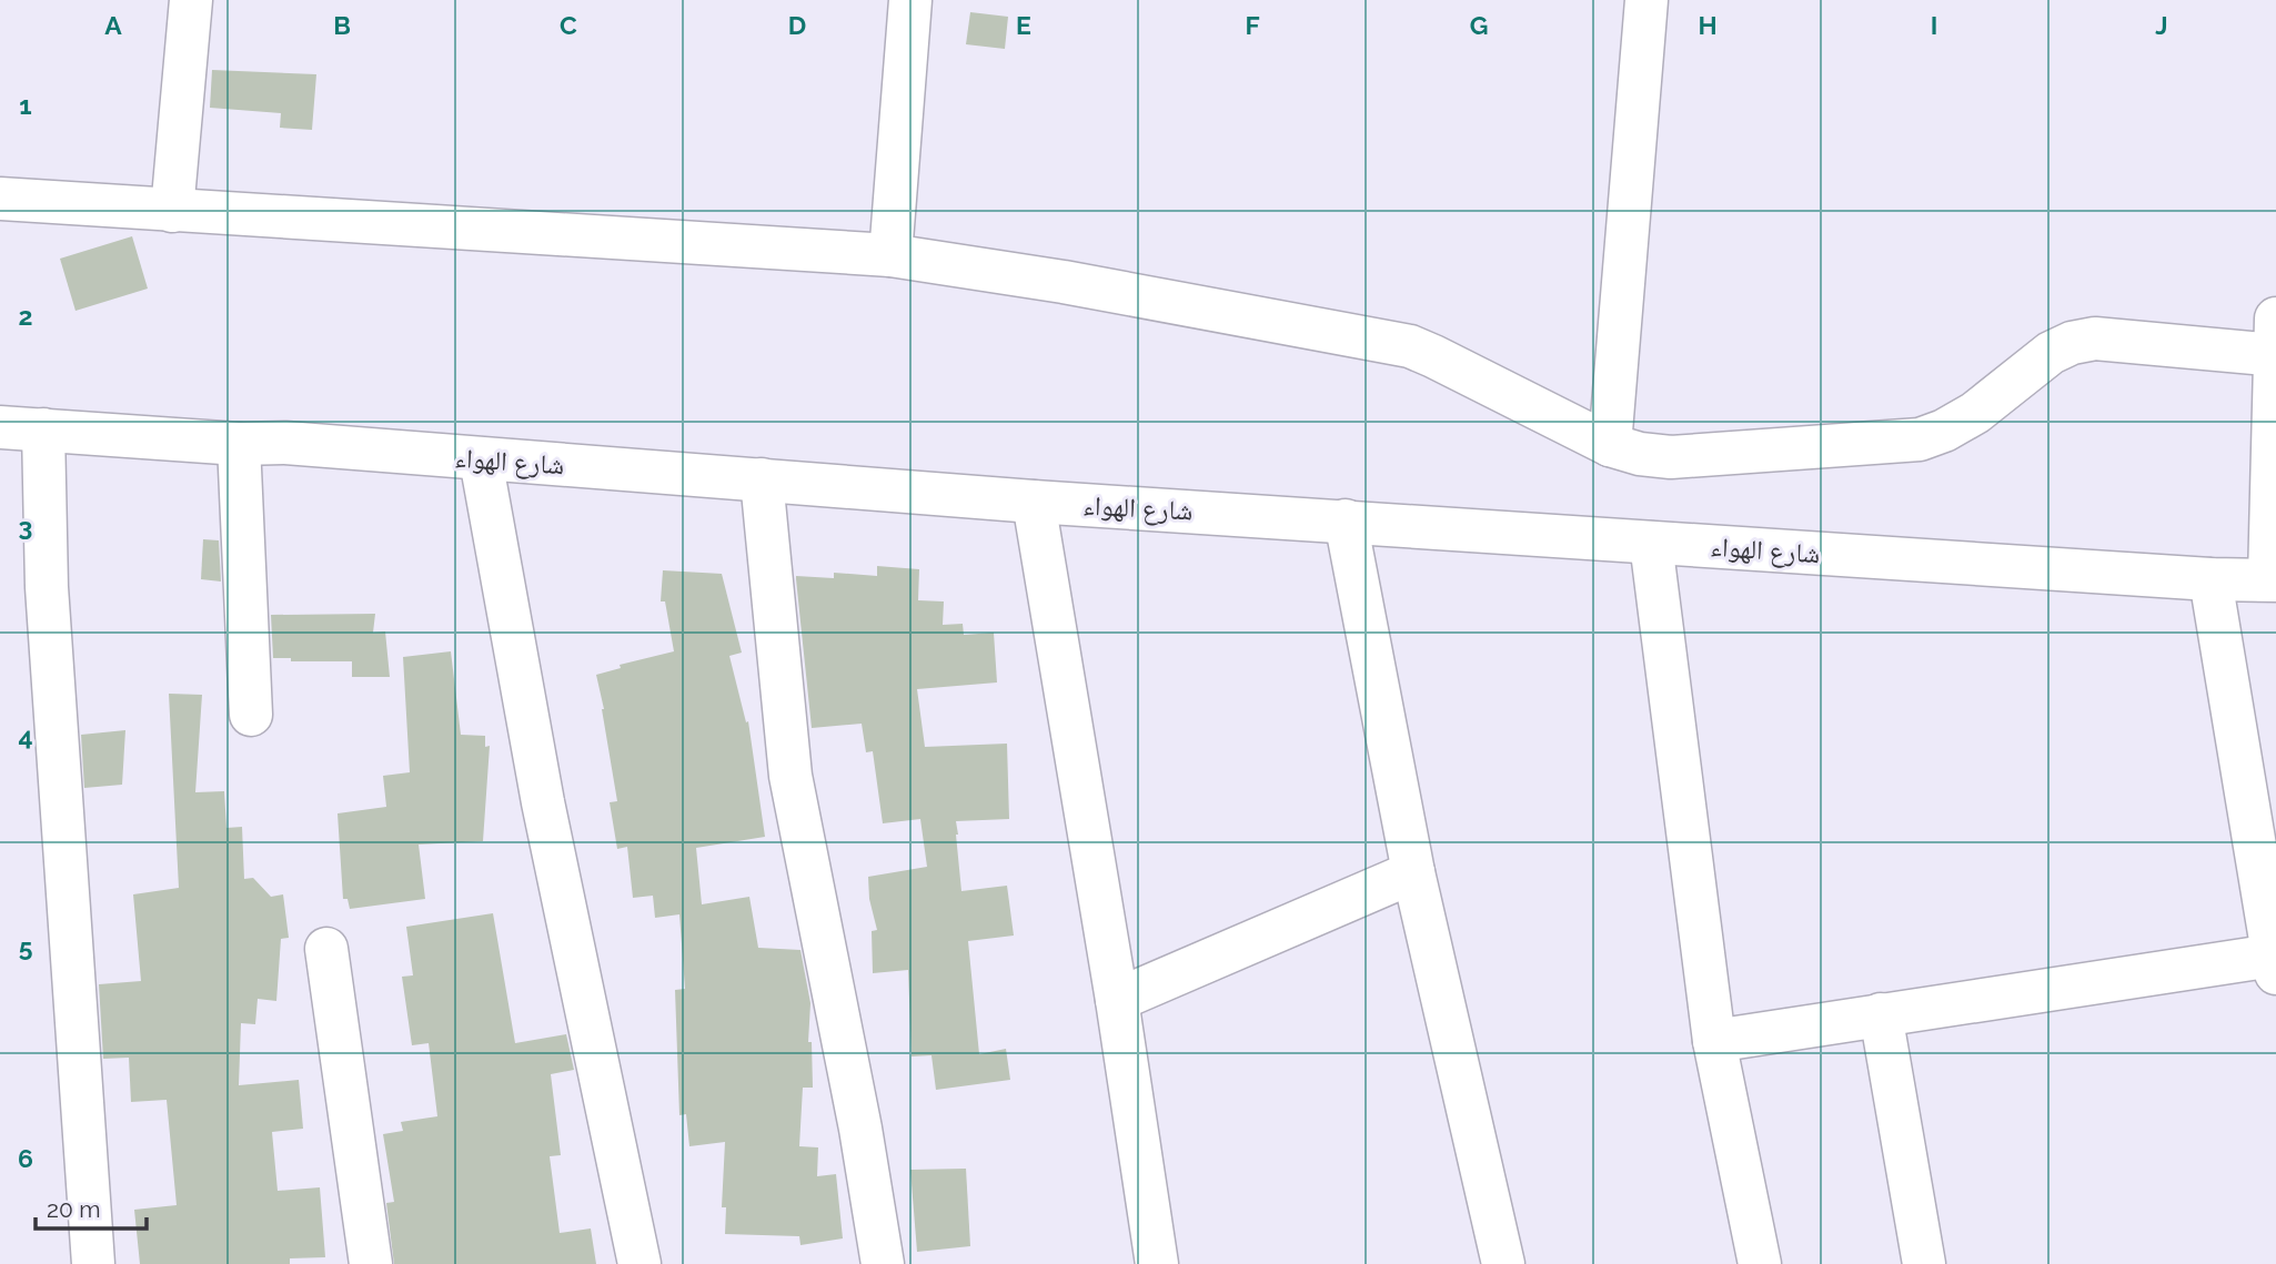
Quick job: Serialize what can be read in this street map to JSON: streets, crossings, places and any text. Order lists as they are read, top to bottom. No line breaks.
{"streets":{"street":["شارع الهواء"]},"scale_bar":"20 m","grid":{"columns":["A","B","C","D","E","F","G","H","I","J"],"rows":["1","2","3","4","5","6"]}}
